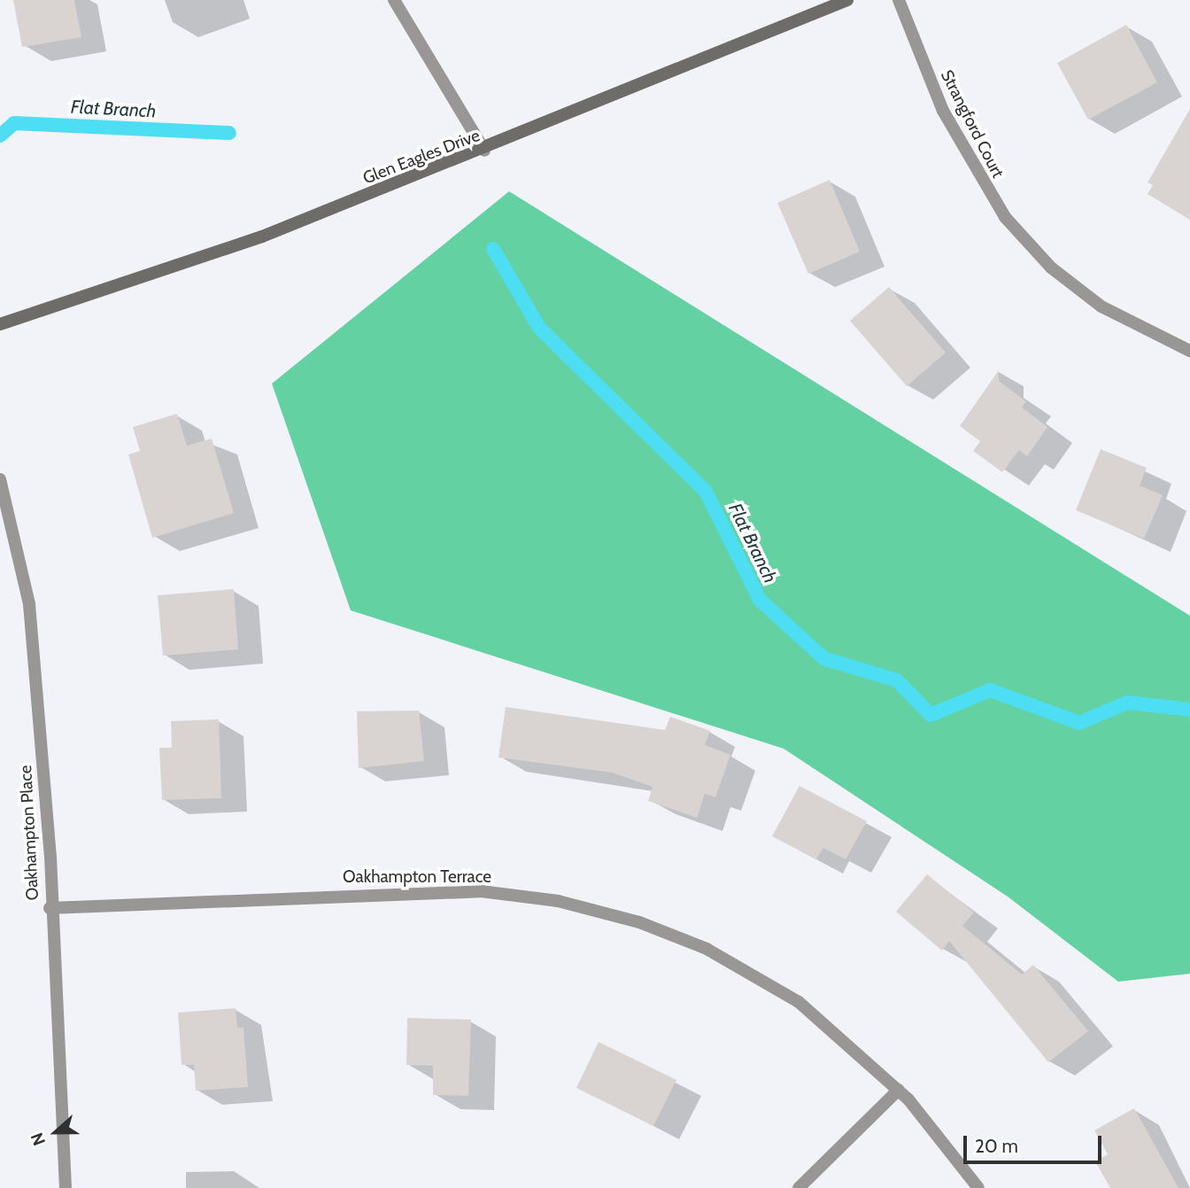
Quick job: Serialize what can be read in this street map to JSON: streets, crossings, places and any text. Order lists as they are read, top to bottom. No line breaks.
{"streets":{"street":["Strangford Court","Glen Eagles Drive","Oakhampton Place","Oakhampton Terrace"]},"crossings":[["Oakhampton Place","Oakhampton Terrace"]],"water":["Flat Branch"],"scale_bar":"20 m","north":"left"}
